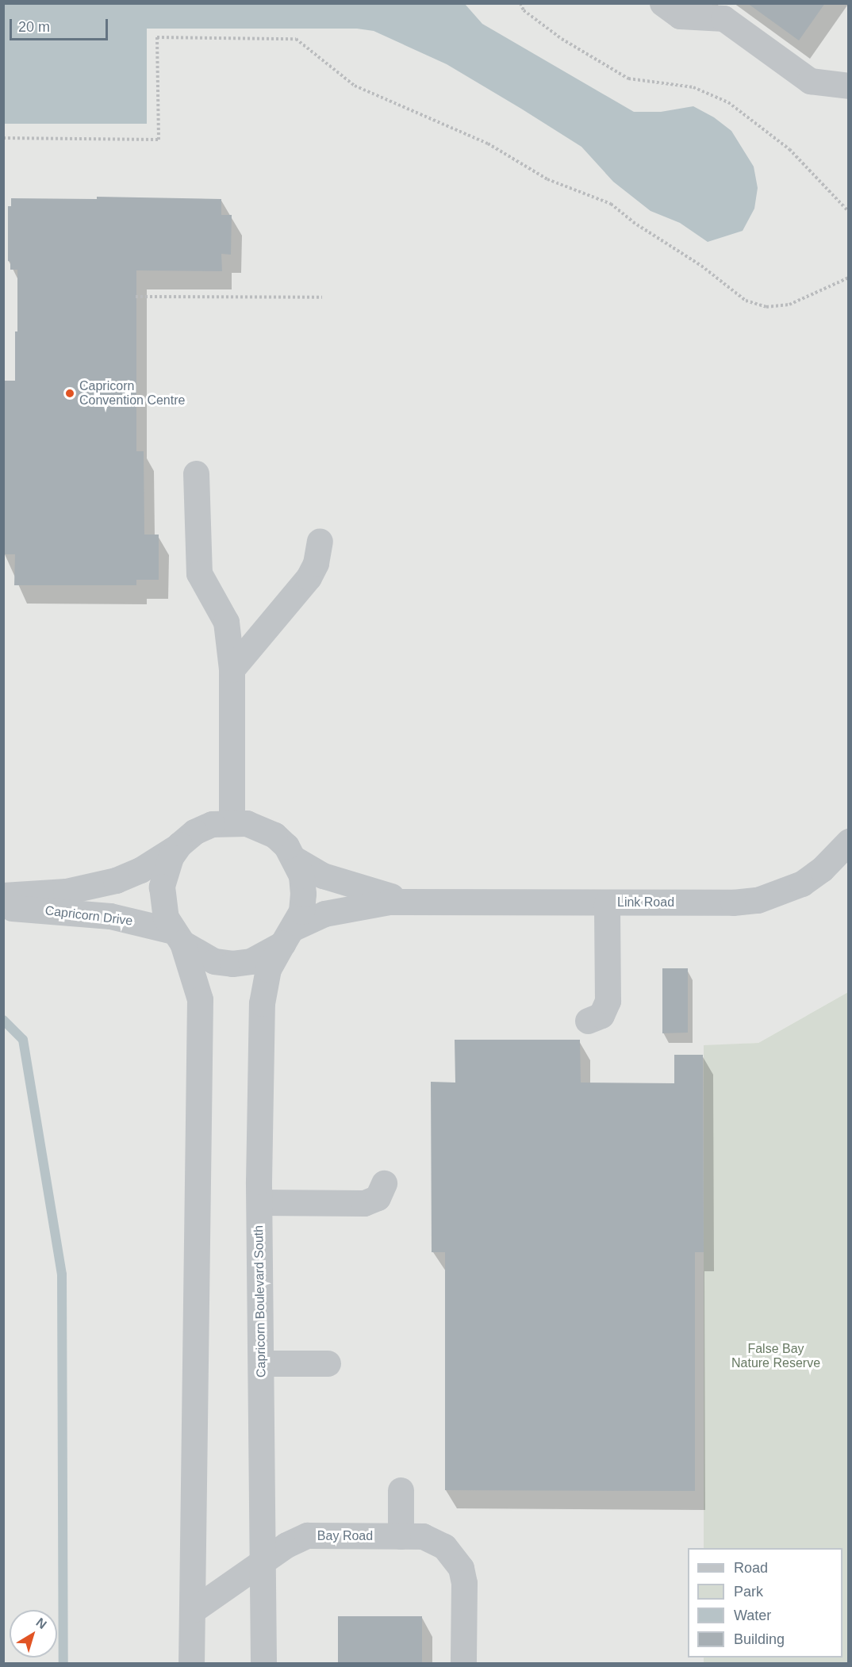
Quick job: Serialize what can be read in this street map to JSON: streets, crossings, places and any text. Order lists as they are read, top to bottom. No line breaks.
{"streets":{"street":["Link Road","Capricorn Drive","Capricorn Boulevard South","Bay Road"]},"crossings":[["Link Road","Capricorn Drive"],["Link Road","Capricorn Boulevard South"],["Capricorn Drive","Capricorn Boulevard South"],["Capricorn Boulevard South","Bay Road"]],"parks":["False Bay Nature Reserve"],"places":["Capricorn Convention Centre"],"legend":["Road","Park","Water","Building"],"scale_bar":"20 m","north":"top right"}
